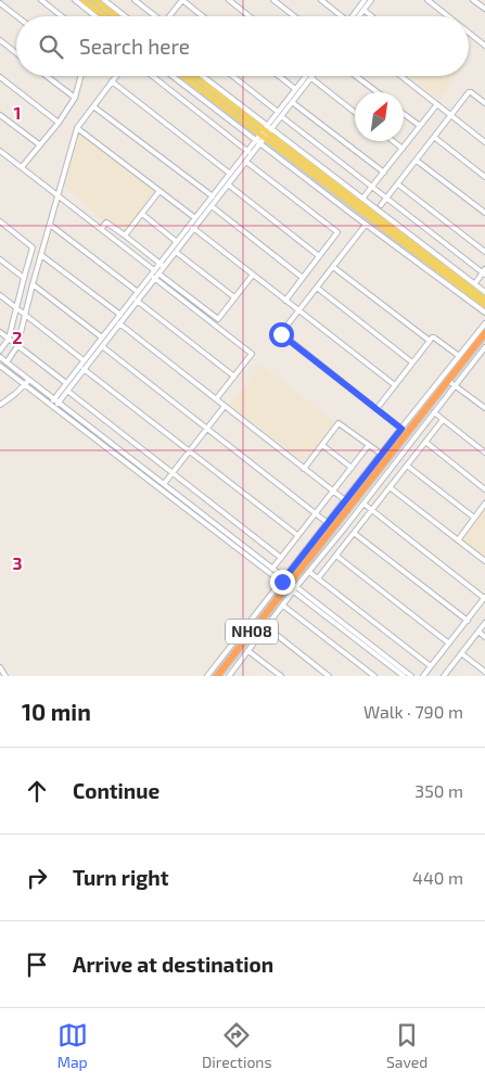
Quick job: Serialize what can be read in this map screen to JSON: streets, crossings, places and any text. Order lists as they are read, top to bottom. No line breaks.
{"streets":{"highway":["NH08"]},"north":"top right","page":{"search":"Search here","heading":["10 min","Walk · 790 m"],"list":[["Continue","350 m"],["Turn right","440 m"],"Arrive at destination"],"nav":["Map","Directions","Saved"]},"grid":{"rows":["1","2","3"]}}
